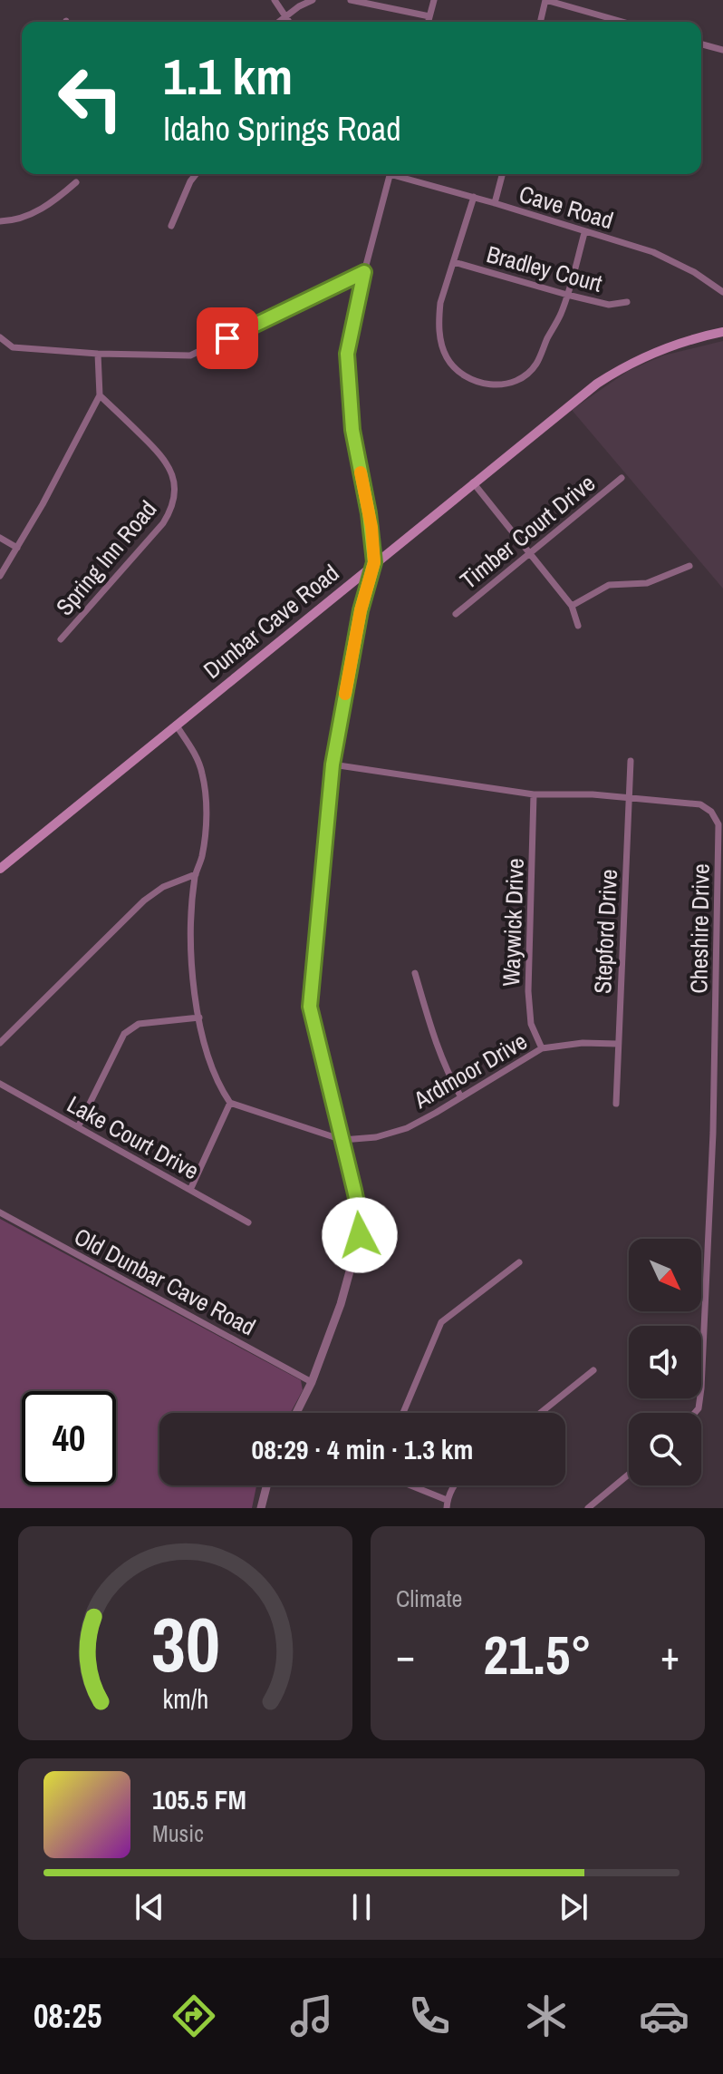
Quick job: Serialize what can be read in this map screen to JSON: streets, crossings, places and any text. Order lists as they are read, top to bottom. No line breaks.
{"streets":{"main road":["Dunbar Cave Road"],"street":["Cave Road","Bradley Court","Timber Court Drive","Spring Inn Road","Waywick Drive","Cheshire Drive","Stepford Drive","Ardmoor Drive","Lake Court Drive","Old Dunbar Cave Road"]},"crossings":[["Waywick Drive","Cheshire Drive"],["Waywick Drive","Ardmoor Drive"],["Cheshire Drive","Stepford Drive"],["Stepford Drive","Ardmoor Drive"]],"north":"bottom right","page":{"turn":["1.1 km","Idaho Springs Road"],"limit":"40","trip":"08:29 · 4 min · 1.3 km","tile":"Climate","heat":["−","21.5°","+"],"song":["105.5 FM","Music"],"tabs":"08:25","gauge":["30","km/h"]}}
